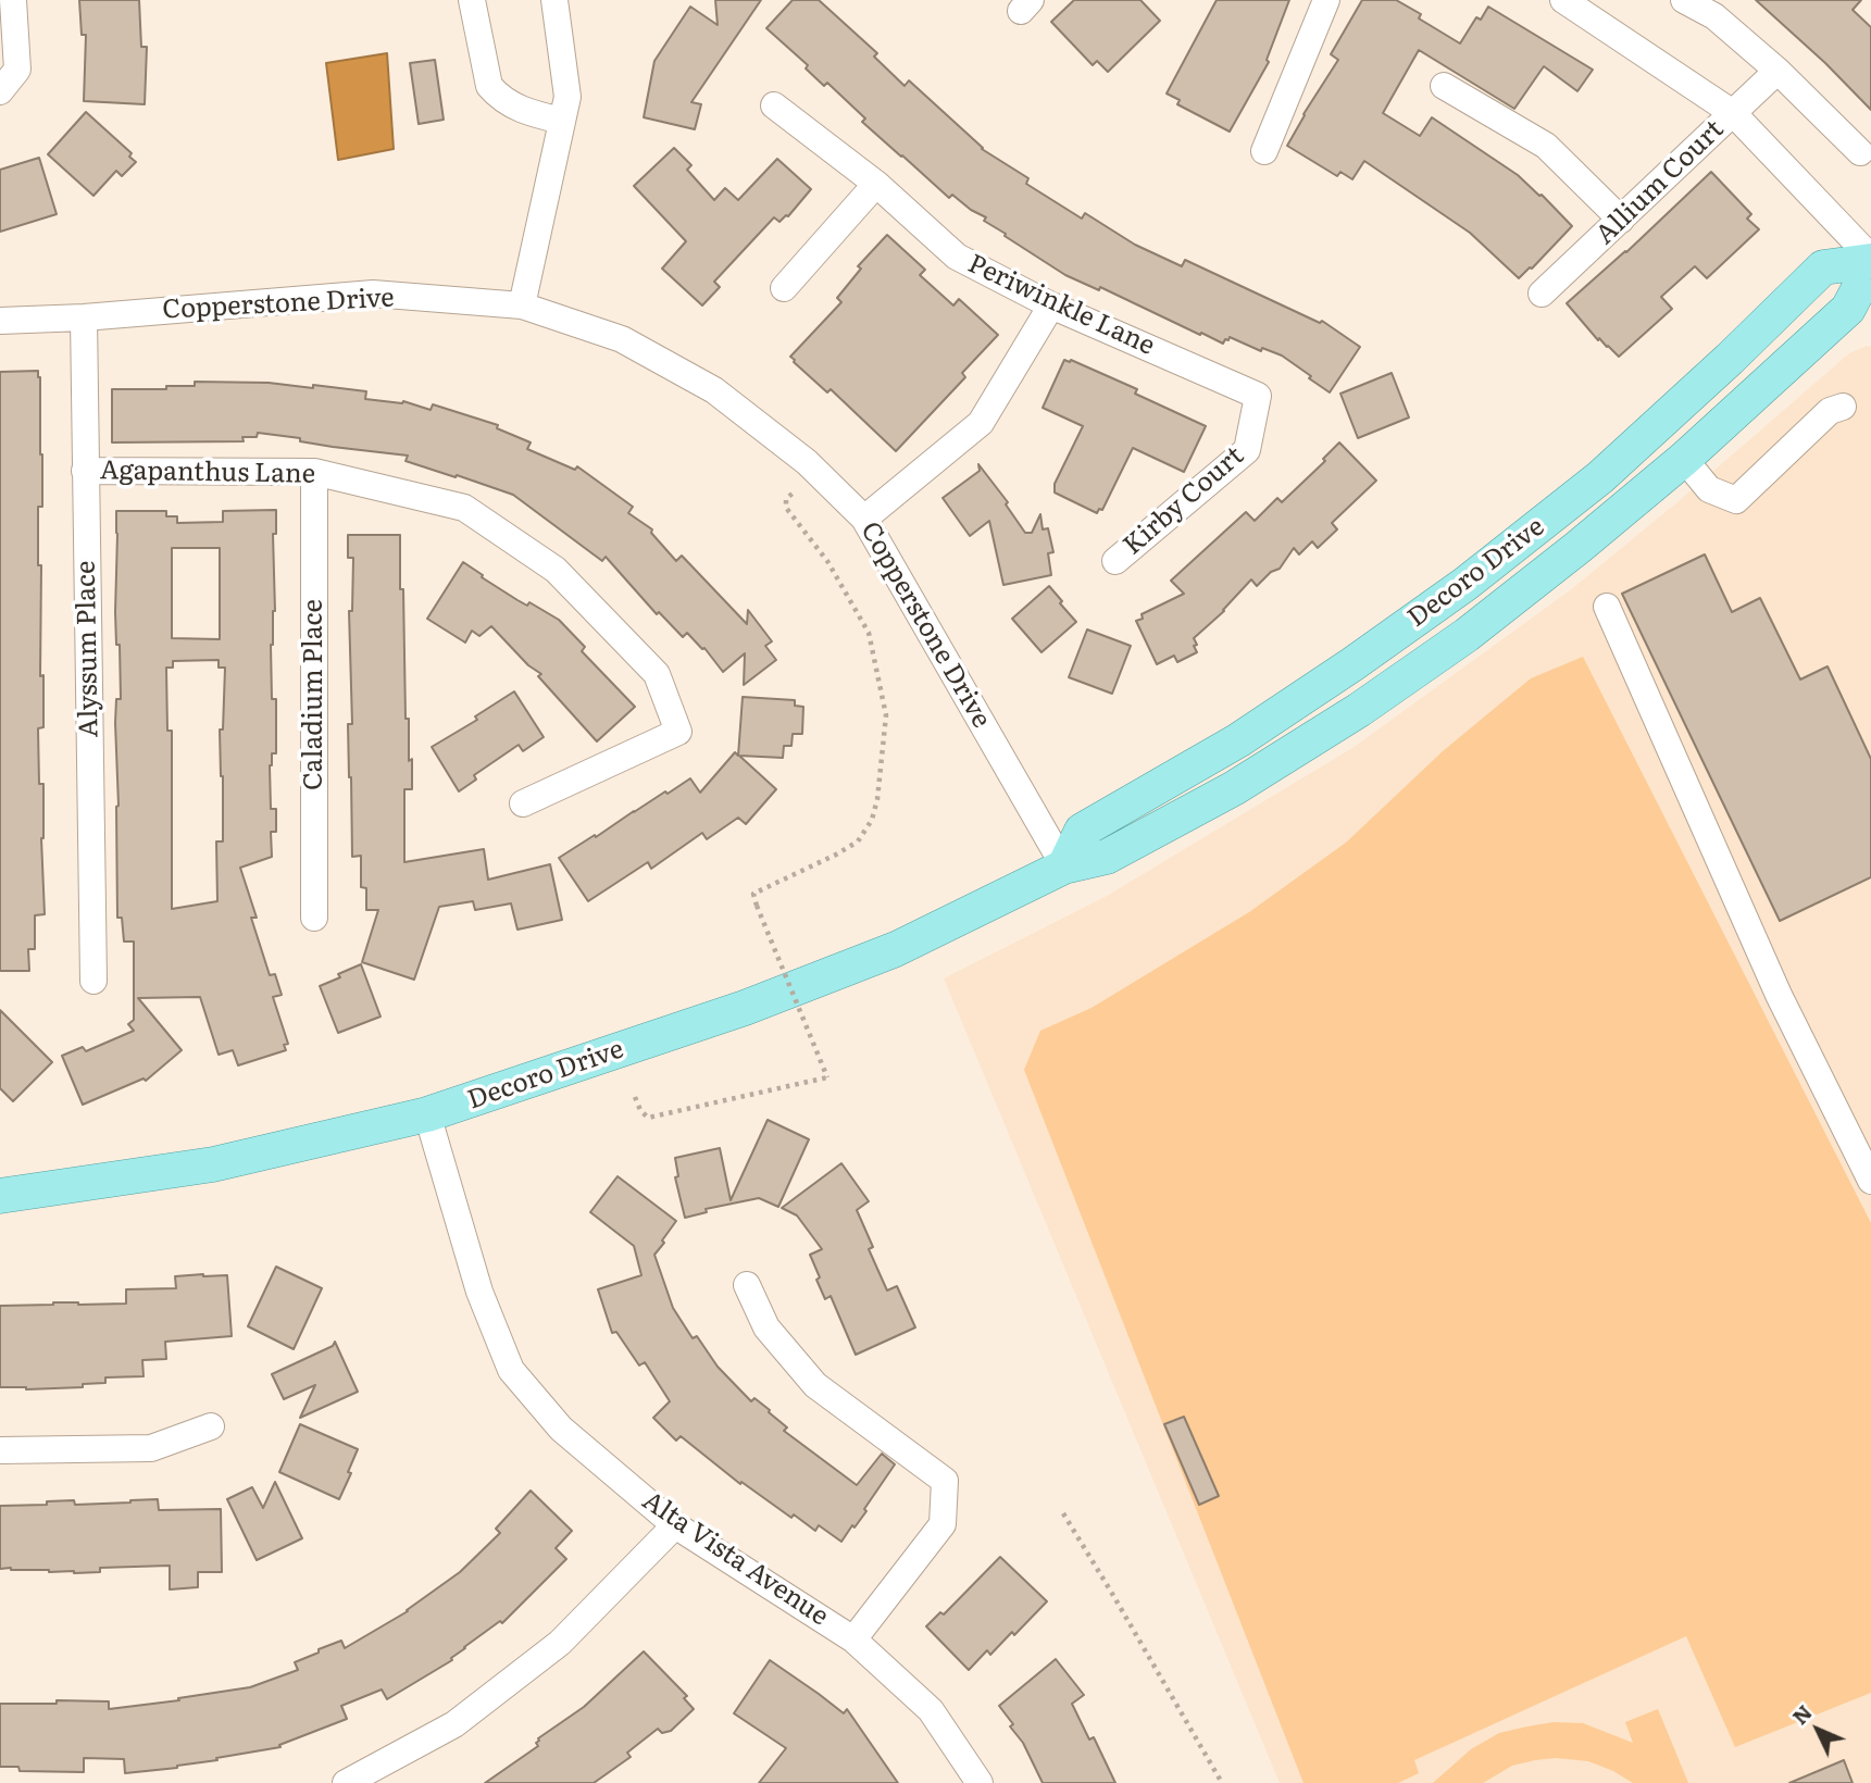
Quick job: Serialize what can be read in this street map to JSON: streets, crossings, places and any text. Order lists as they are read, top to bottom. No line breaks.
{"streets":{"main road":["Decoro Drive"],"street":["Allium Court","Copperstone Drive","Periwinkle Lane","Agapanthus Lane","Kirby Court","Alyssum Place","Caladium Place","Alta Vista Avenue"]},"crossings":[["Copperstone Drive","Decoro Drive"],["Copperstone Drive","Alyssum Place"],["Periwinkle Lane","Kirby Court"],["Agapanthus Lane","Alyssum Place"],["Agapanthus Lane","Caladium Place"],["Decoro Drive","Alta Vista Avenue"]],"north":"top left"}
